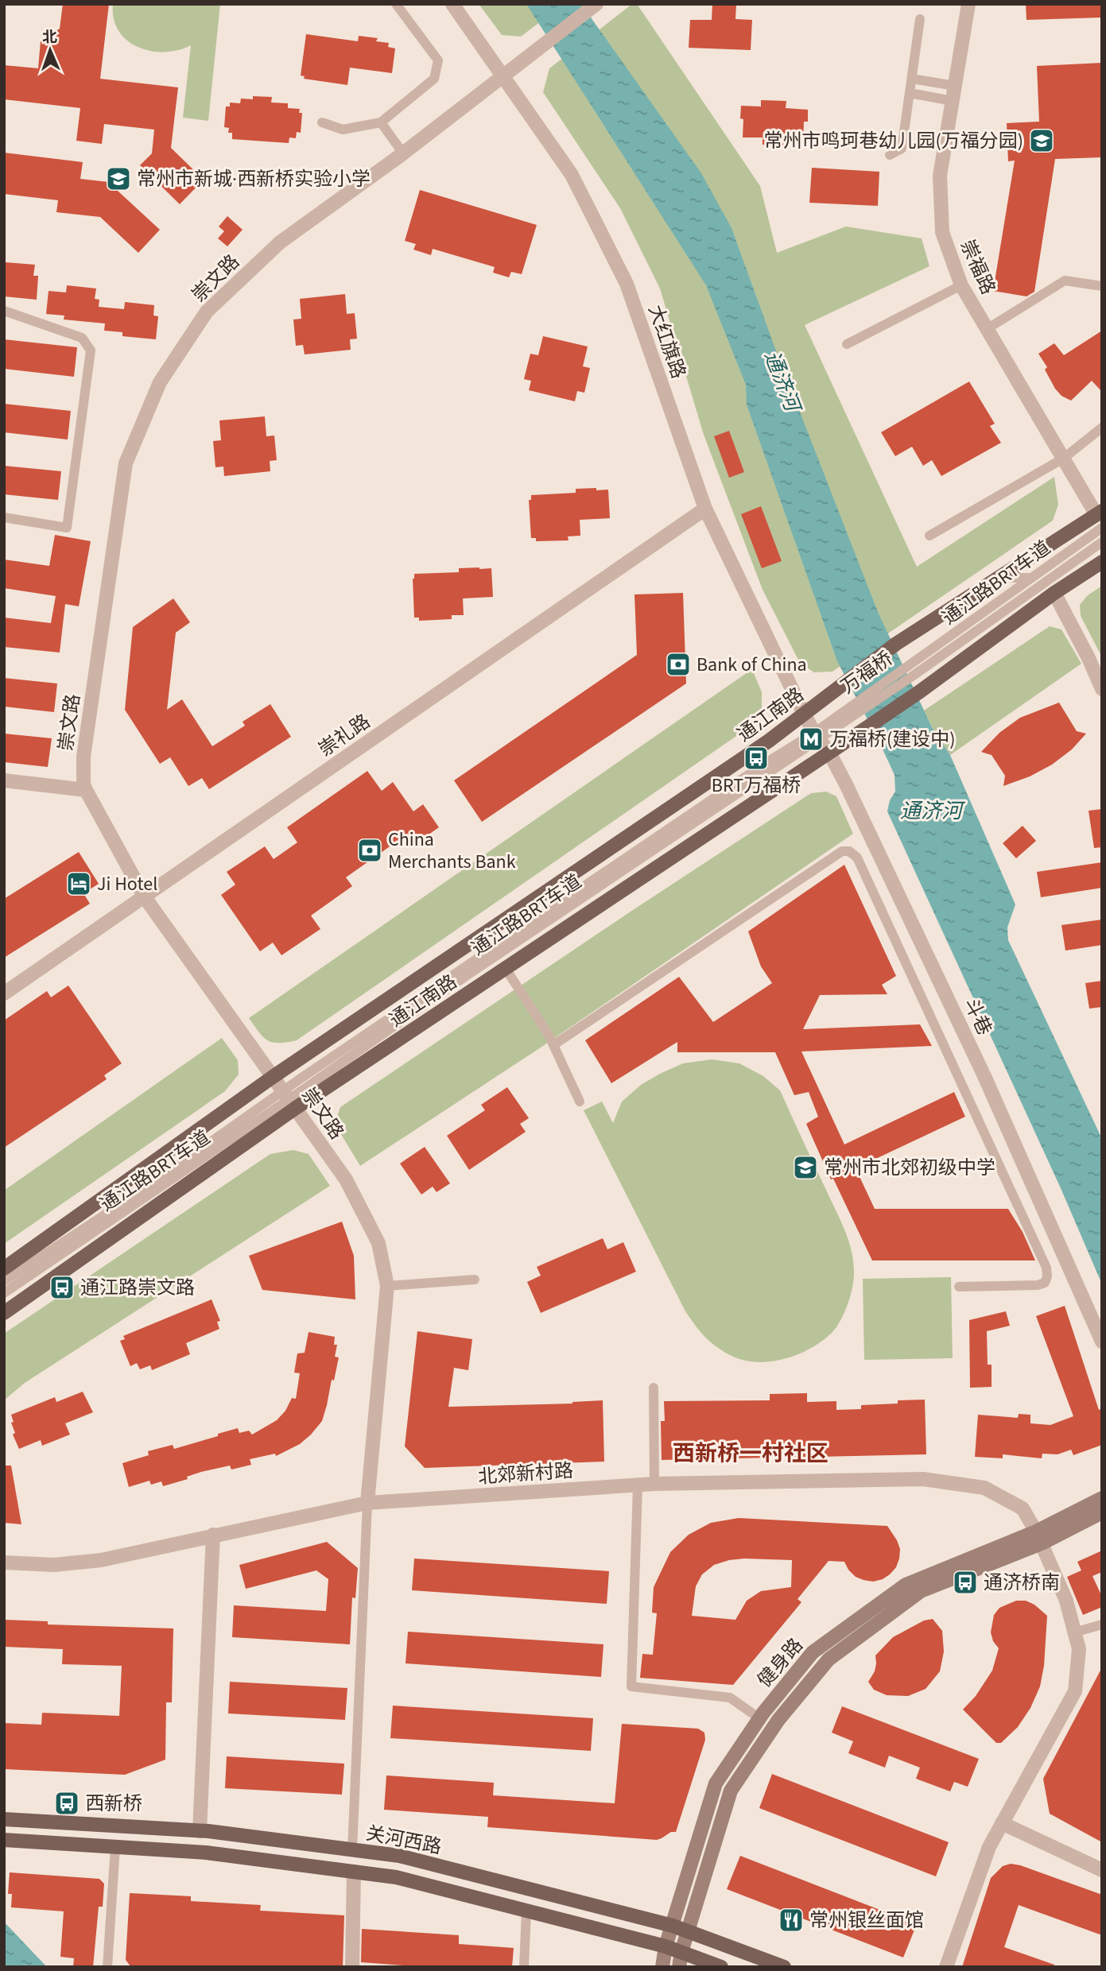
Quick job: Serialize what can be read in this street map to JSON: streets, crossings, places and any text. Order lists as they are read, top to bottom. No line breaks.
{"streets":{"main road":["万福桥","通江南路","健身路","关河西路"],"street":["崇福路","崇文路","大红旗路","崇礼路","斗巷","北郊新村路"],"lane":["通江路BRT车道"]},"crossings":[["崇福路","通江路BRT车道"],["崇文路","大红旗路"],["崇文路","通江路BRT车道"],["崇文路","通江南路"],["崇文路","崇礼路"],["崇文路","北郊新村路"],["大红旗路","通江南路"],["大红旗路","崇礼路"],["大红旗路","斗巷"],["通江路BRT车道","万福桥"],["通江路BRT车道","通江南路"],["通江路BRT车道","斗巷"],["万福桥","通江南路"],["通江南路","斗巷"],["北郊新村路","健身路"],["健身路","关河西路"]],"districts":["西新桥一村社区"],"water":["通济河"],"places":{"school or university":["常州市鸣珂巷幼儿园(万福分园)","常州市新城·西新桥实验小学","常州市北郊初级中学"],"bank":["Bank of China","China Merchants Bank"],"metro station":["万福桥(建设中)"],"bus stop":["BRT万福桥","通江路崇文路","通济桥南","西新桥"],"hotel":["Ji Hotel"],"restaurant":["常州银丝面馆"]},"north":"top"}
